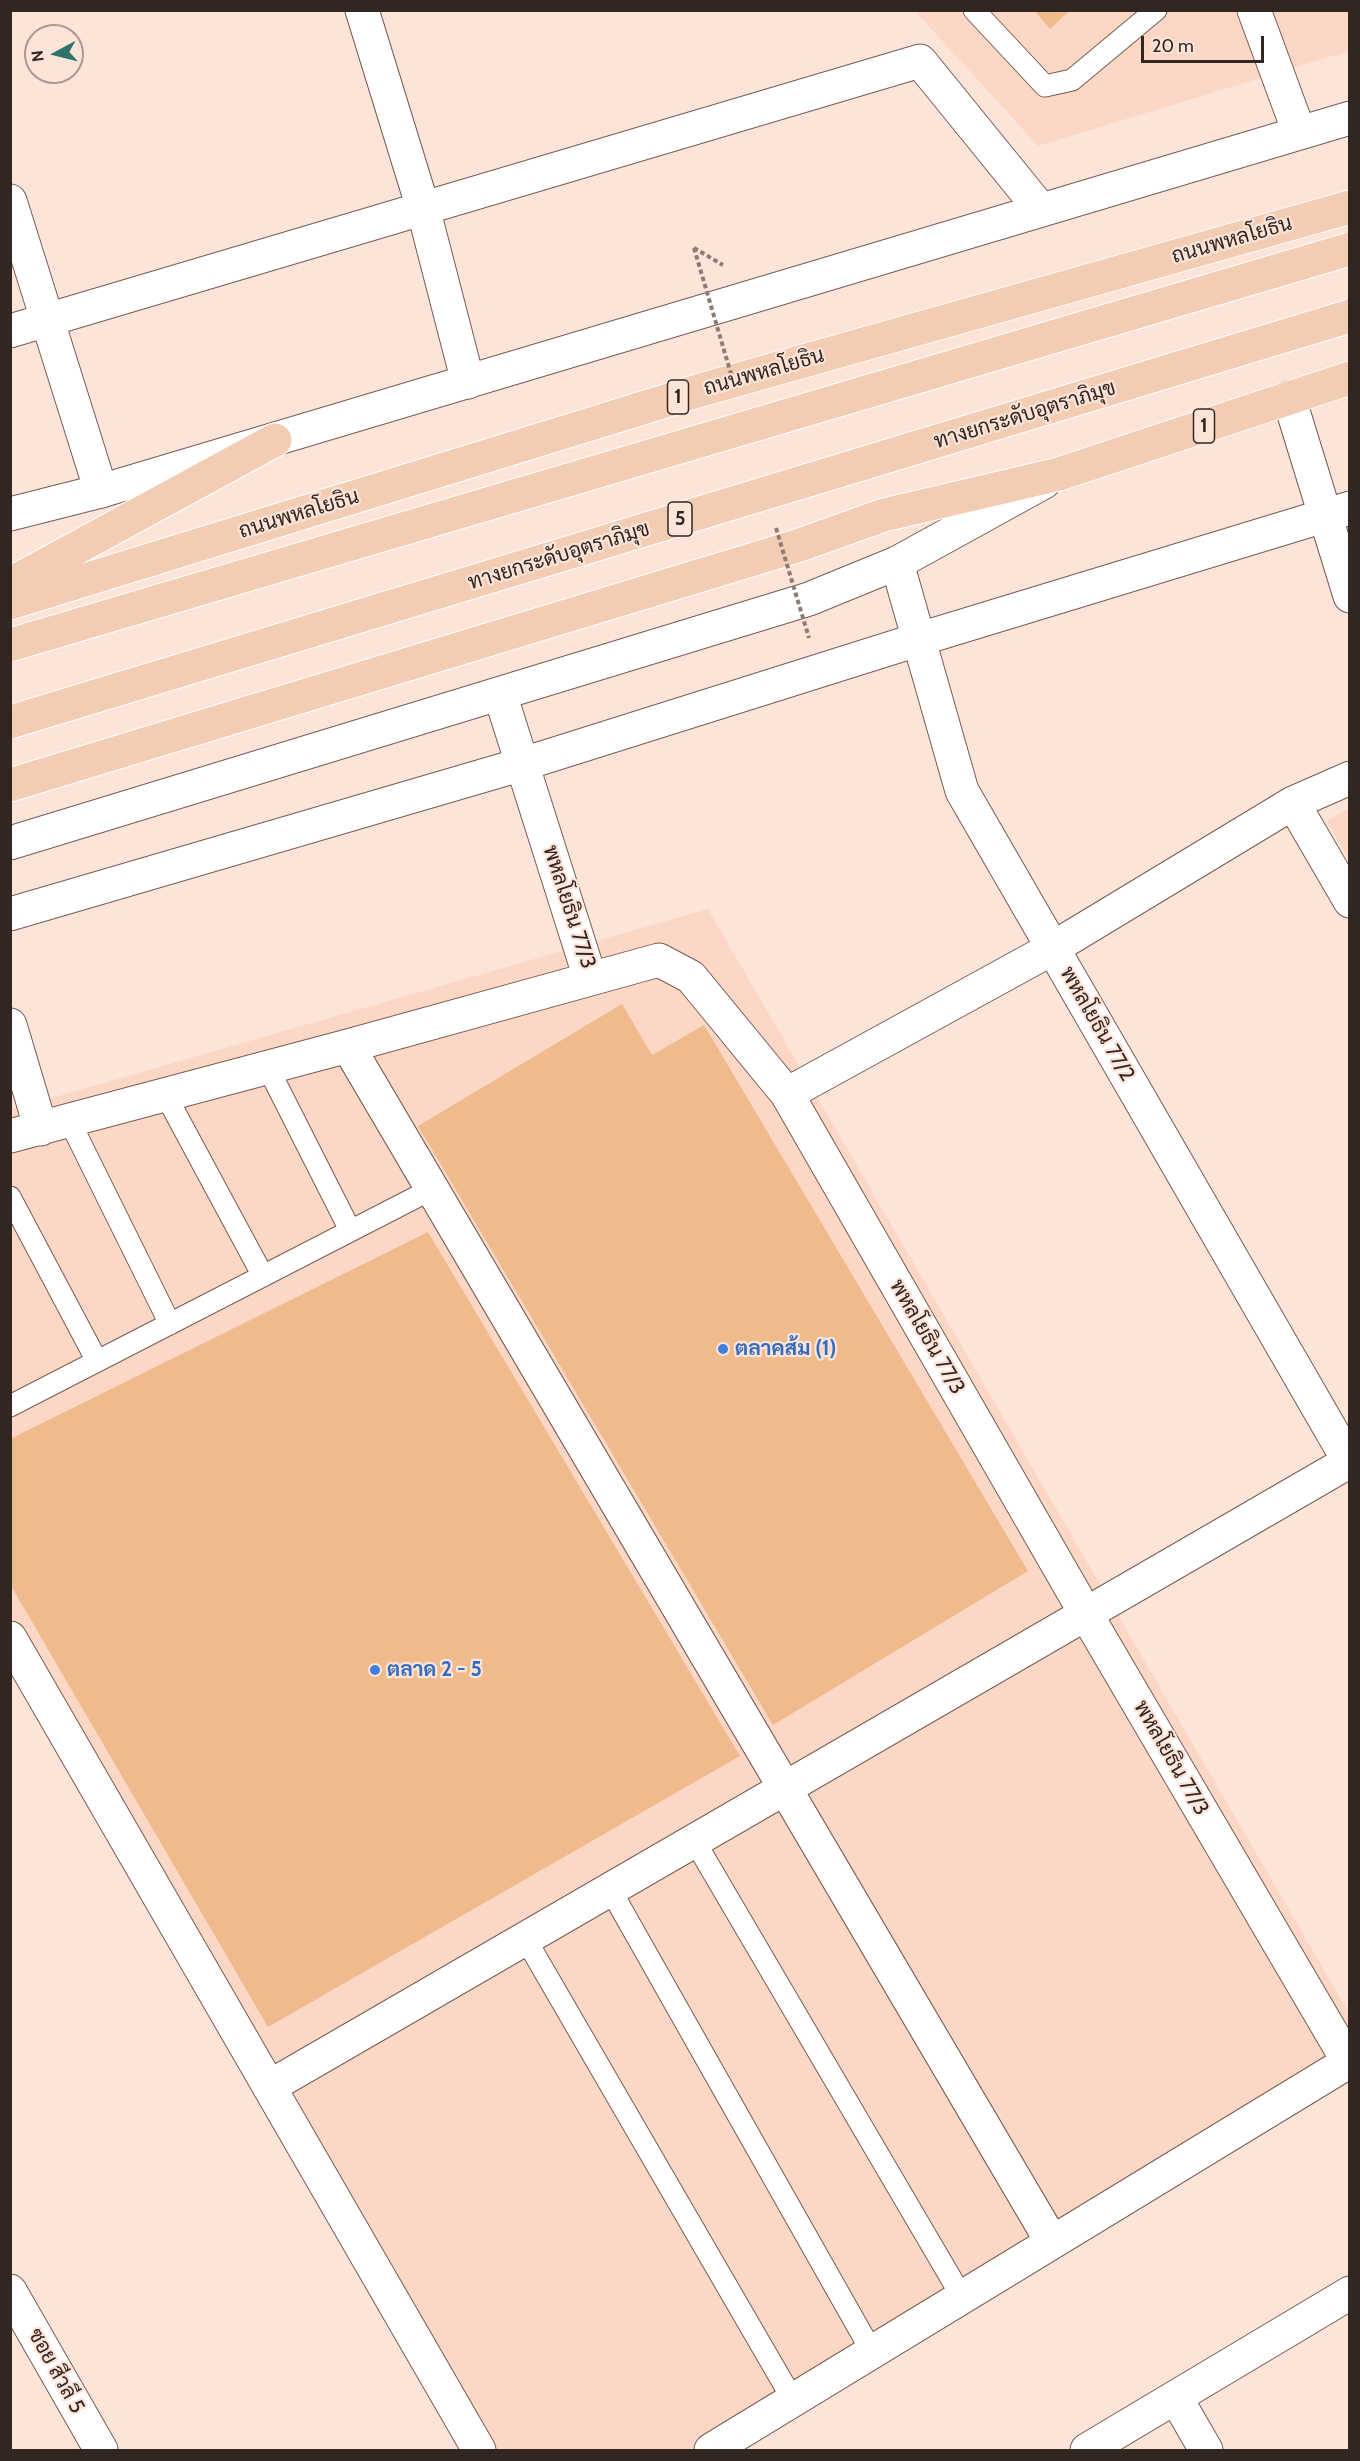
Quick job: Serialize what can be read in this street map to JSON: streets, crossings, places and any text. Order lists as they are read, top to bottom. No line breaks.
{"streets":{"highway":["ถนนพหลโยธิน","1","ทางยกระดับอุตราภิมุข","5"],"street":["พหลโยธิน 77/3","พหลโยธิน 77/2","ซอย สีวลี 5"]},"crossings":[["1","พหลโยธิน 77/3"],["1","พหลโยธิน 77/2"]],"places":["ตลาคส้ม (1)","ตลาด 2 - 5"],"scale_bar":"20 m","north":"left"}
